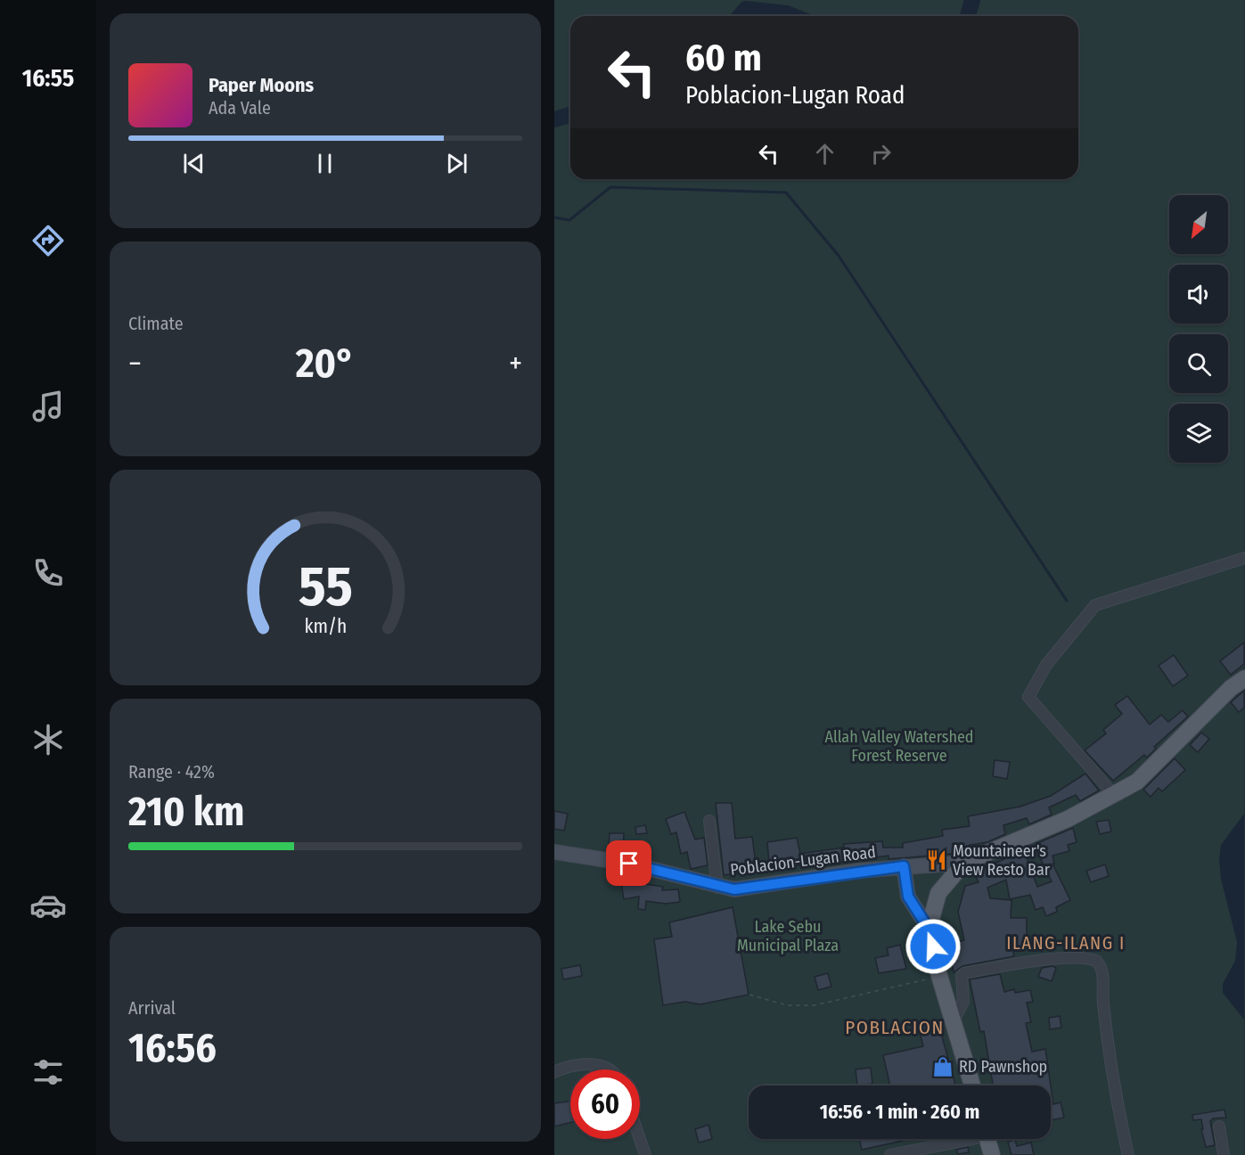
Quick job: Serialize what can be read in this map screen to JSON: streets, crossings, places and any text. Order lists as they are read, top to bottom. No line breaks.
{"streets":{"main road":["Poblacion-Lugan Road"]},"districts":["ILANG-ILANG I","POBLACION"],"parks":["Allah Valley Watershed Forest Reserve","Lake Sebu Municipal Plaza"],"places":{"restaurant":["Mountaineer's View Resto Bar"],"shop":["RD Pawnshop"]},"north":"bottom left","page":{"tabs":"16:55","turn":["60 m","Poblacion-Lugan Road"],"song":["Paper Moons","Ada Vale"],"tile":["Climate",["Range · 42%","210 km"],["Arrival","16:56"]],"heat":["−","20°","+"],"limit":"60","trip":"16:56 · 1 min · 260 m","gauge":["55","km/h"]}}
